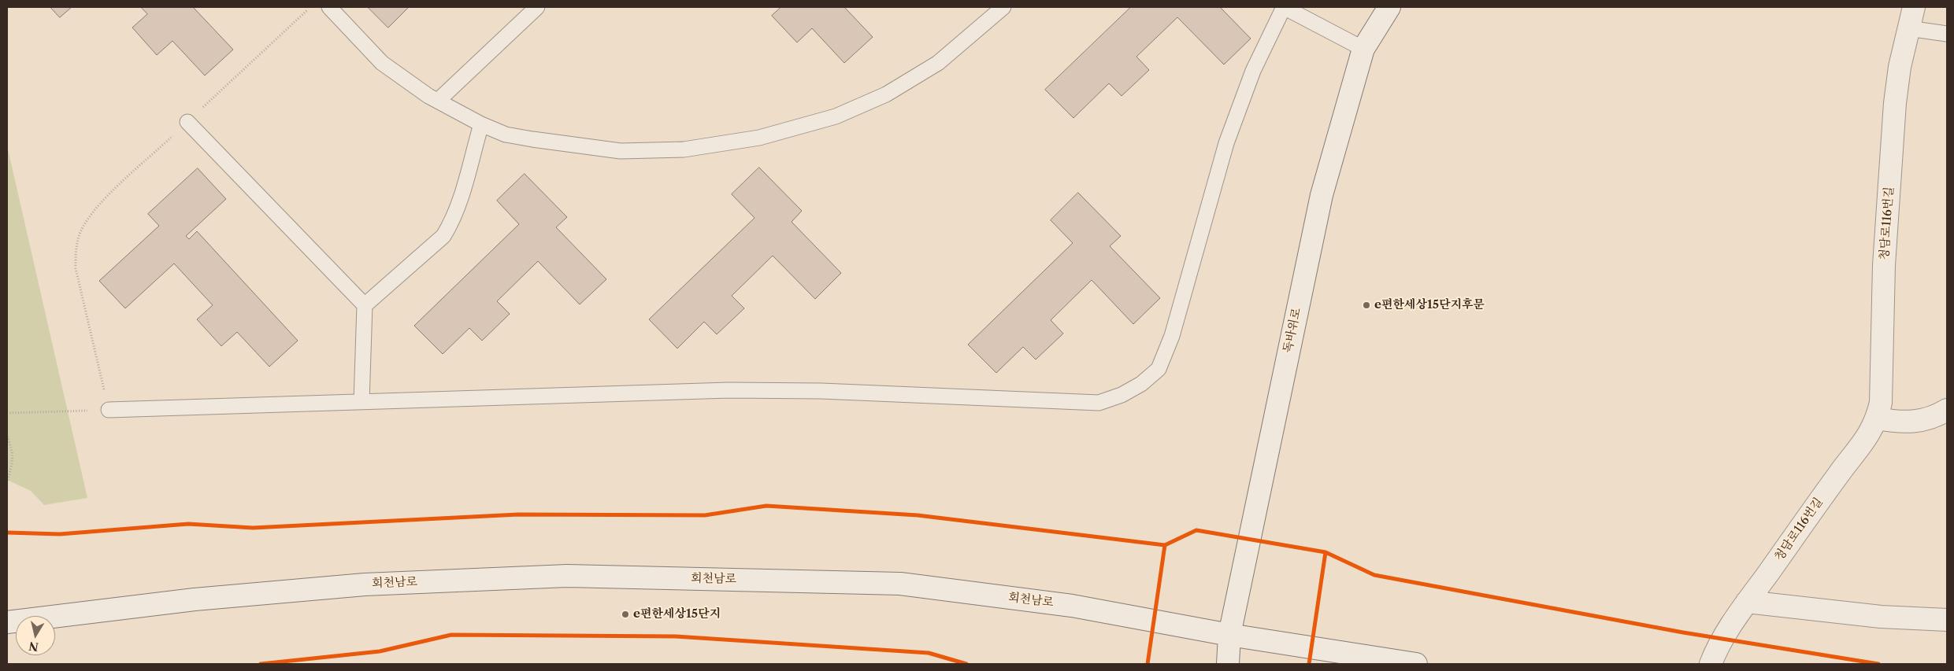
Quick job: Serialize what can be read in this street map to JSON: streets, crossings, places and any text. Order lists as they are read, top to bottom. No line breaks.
{"streets":{"main road":["청담로116번길","독바위로","회천남로"]},"crossings":[["독바위로","회천남로"]],"places":["e편한세상15단지후문","e편한세상15단지"],"north":"bottom"}
